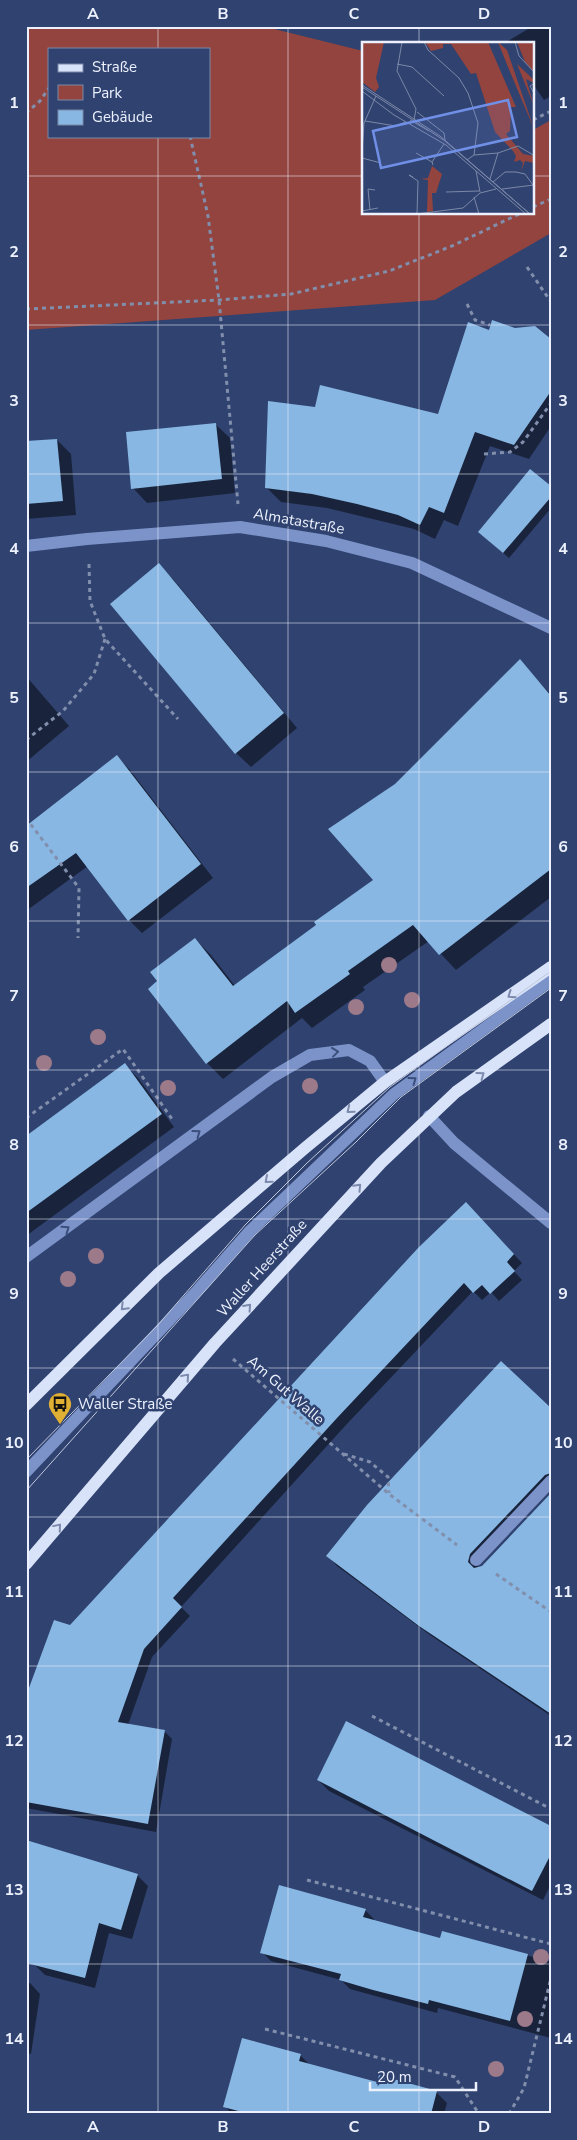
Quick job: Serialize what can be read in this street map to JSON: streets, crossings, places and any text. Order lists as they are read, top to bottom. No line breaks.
{"streets":{"main road":["Waller Heerstraße"],"street":["Almatastraße"],"path":["Am Gut Walle"]},"crossings":[["Waller Heerstraße","Am Gut Walle"]],"places":{"bus stop":["Waller Straße"]},"legend":["Straße","Park","Gebäude"],"scale_bar":"20 m","grid":{"columns":["A","B","C","D"],"rows":["1","2","3","4","5","6","7","8","9","10","11","12","13","14"]}}
